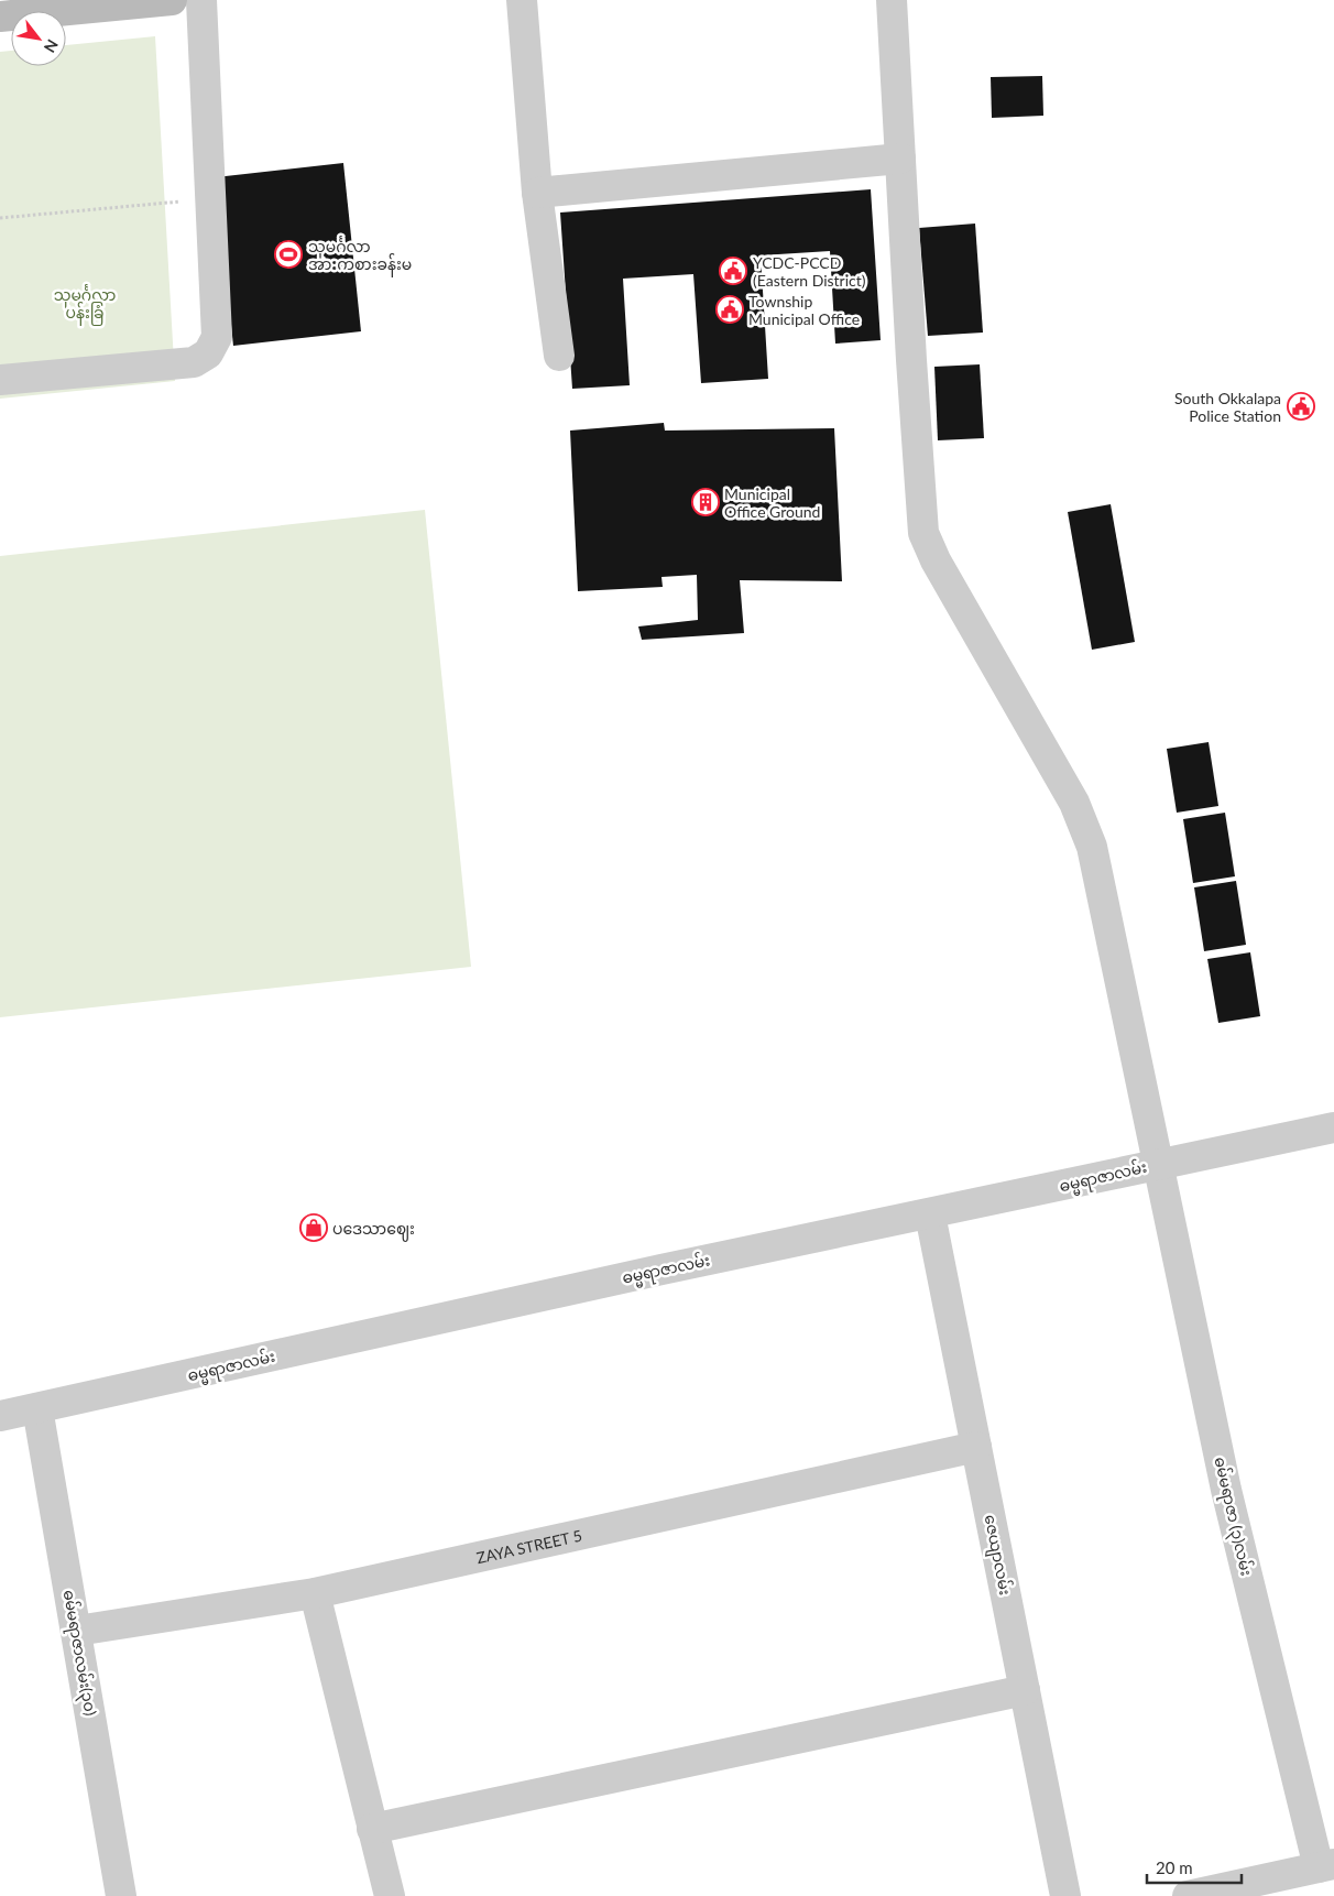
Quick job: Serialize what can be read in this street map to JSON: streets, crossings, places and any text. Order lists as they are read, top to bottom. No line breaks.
{"streets":{"street":["ဓမ္မရာဇာလမ်း","ဓမ်မရာဇာ (၃)လမ်း","ZAYA STREET 5","ဇေယျာလမ်း","ဓမ်မရာဇာလမ်း(၃၀)"]},"crossings":[["ဓမ္မရာဇာလမ်း","ဓမ်မရာဇာ (၃)လမ်း"],["ဓမ္မရာဇာလမ်း","ဇေယျာလမ်း"],["ဓမ္မရာဇာလမ်း","ဓမ်မရာဇာလမ်း(၃၀)"],["ZAYA STREET 5","ဇေယျာလမ်း"],["ZAYA STREET 5","ဓမ်မရာဇာလမ်း(၃၀)"]],"parks":["သုမင်္ဂလာ ပန်းခြံ"],"places":{"sports":["သုမင်္ဂလာ အားကစားခန်းမ"],"public building":["YCDC-PCCD (Eastern District)","Township Municipal Office","South Okkalapa Police Station"],"building":["Municipal Office Ground"],"shop":["ပဒေသာဈေး"]},"scale_bar":"20 m","north":"bottom right"}
